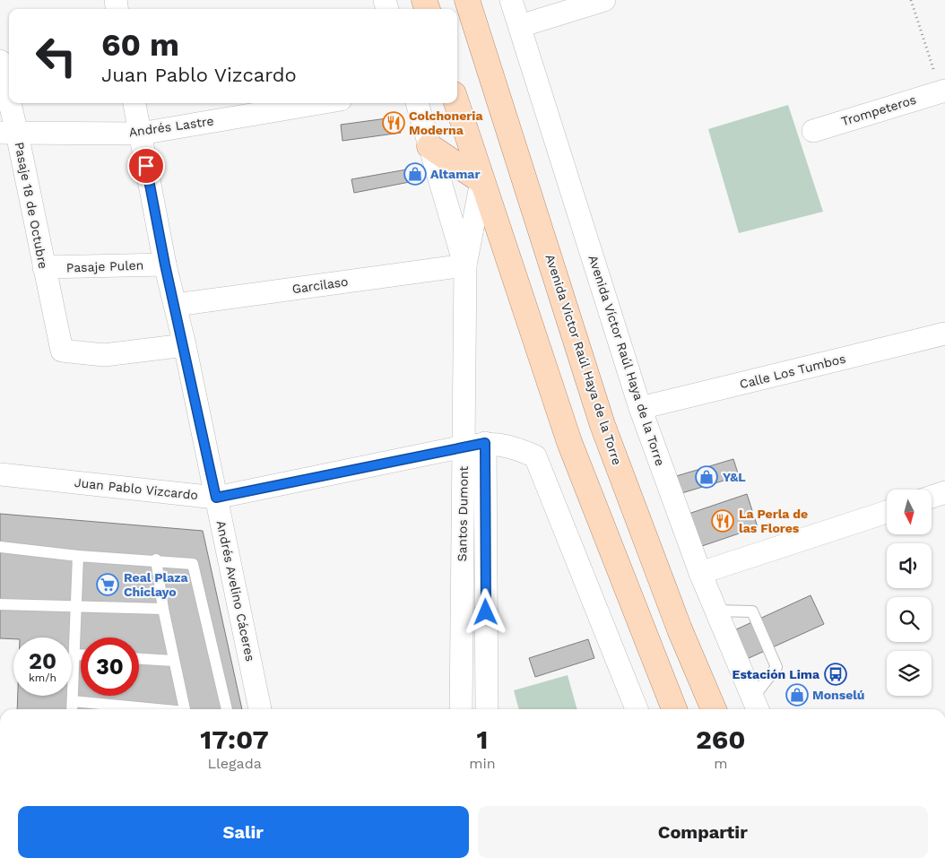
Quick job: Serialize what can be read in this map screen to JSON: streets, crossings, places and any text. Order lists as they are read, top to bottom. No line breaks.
{"streets":{"main road":["Avenida Victor Raúl Haya de la Torre"],"street":["Trompeteros","Andrés Lastre","Pasaje 18 de Octubre","Pasaje Pulen","Garcilaso","Avenida Víctor Raúl Haya de la Torre","Calle Los Tumbos","Juan Pablo Vizcardo","Santos Dumont","Andrés Avelino Cáceres"]},"crossings":[["Andrés Lastre","Pasaje 18 de Octubre"],["Andrés Lastre","Andrés Avelino Cáceres"],["Pasaje 18 de Octubre","Pasaje Pulen"],["Pasaje 18 de Octubre","Andrés Avelino Cáceres"],["Pasaje Pulen","Andrés Avelino Cáceres"],["Garcilaso","Santos Dumont"],["Garcilaso","Andrés Avelino Cáceres"],["Avenida Víctor Raúl Haya de la Torre","Calle Los Tumbos"],["Juan Pablo Vizcardo","Santos Dumont"],["Juan Pablo Vizcardo","Andrés Avelino Cáceres"]],"places":{"restaurant":["Colchoneria Moderna","La Perla de las Flores"],"shop":["Altamar","Y&L","Monselú"],"supermarket":["Real Plaza Chiclayo"],"bus stop":["Estación Lima"]},"north":"bottom","page":{"turn":["60 m","Juan Pablo Vizcardo"],"speed":"20 km/h","limit":"30","eta":["17:07","Llegada","1","min","260","m"],"buttons":["Salir","Compartir"]}}
